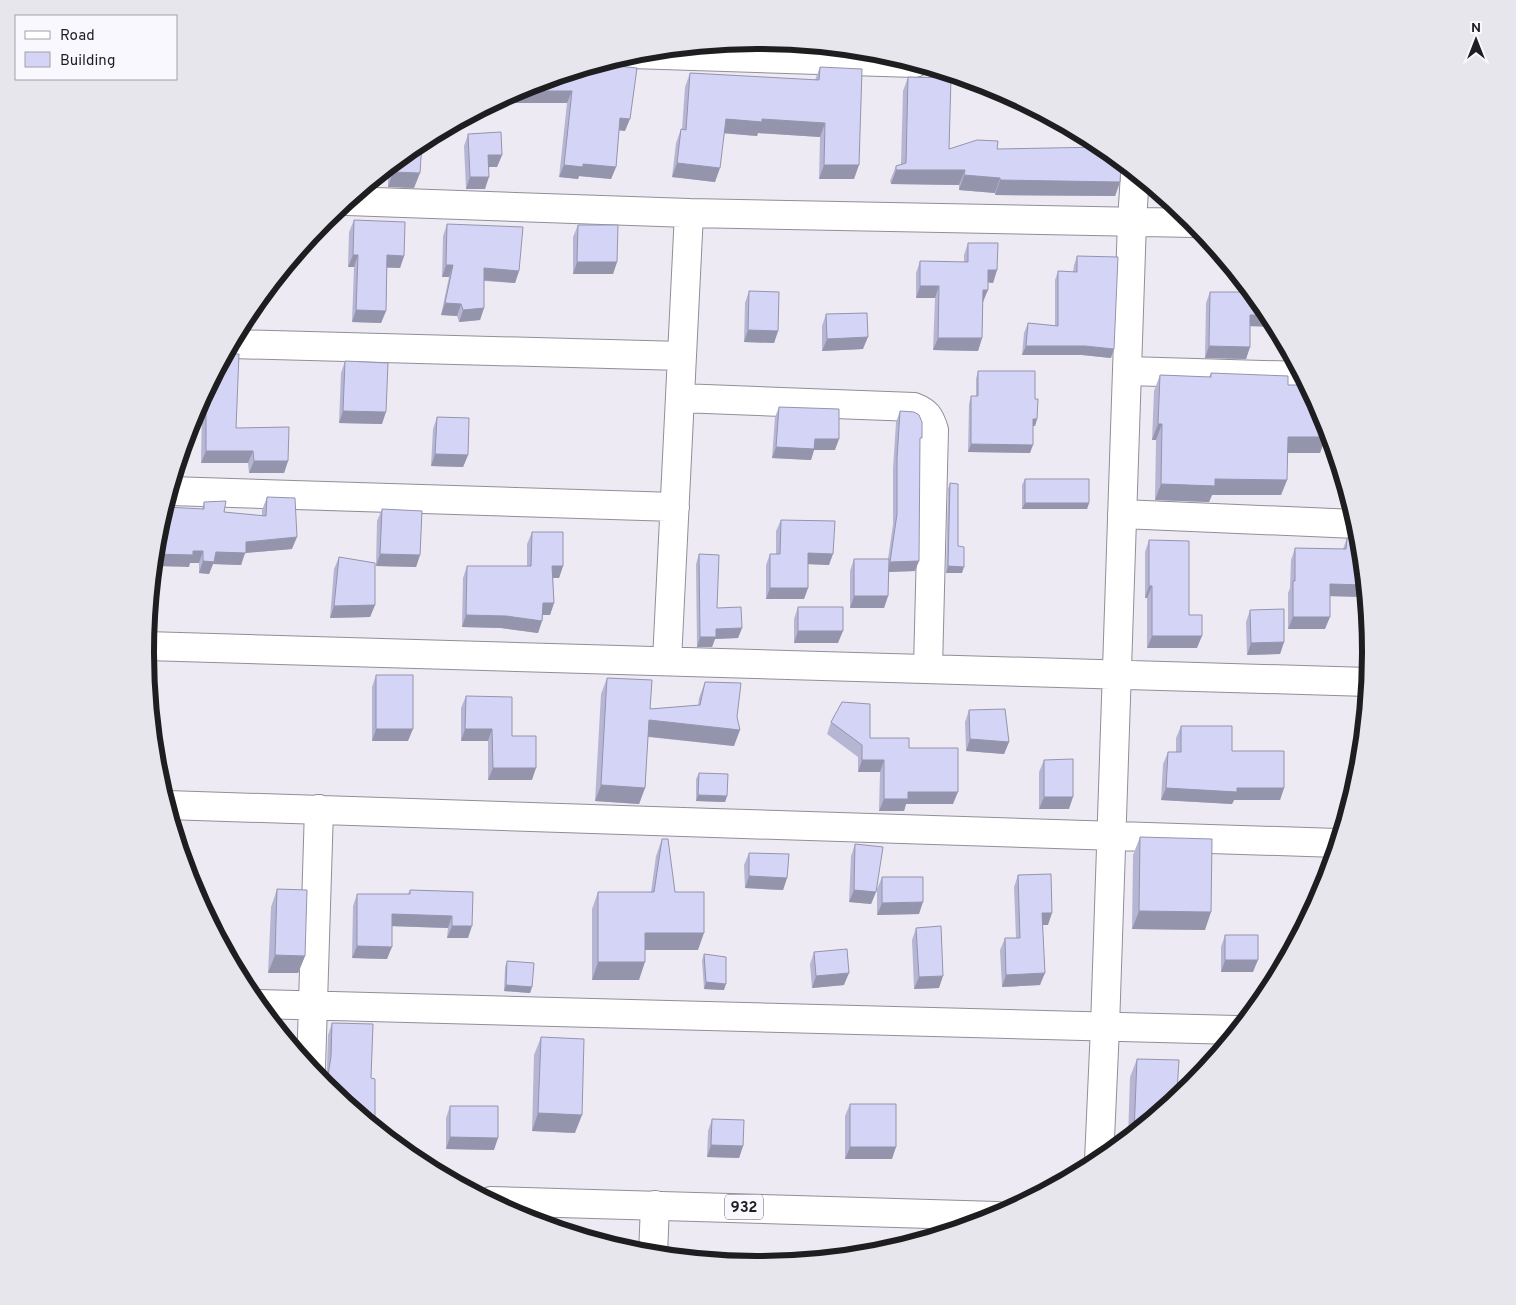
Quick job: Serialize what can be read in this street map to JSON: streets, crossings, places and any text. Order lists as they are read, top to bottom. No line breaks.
{"streets":{"street":["932"]},"legend":["Road","Building"],"north":"top"}
